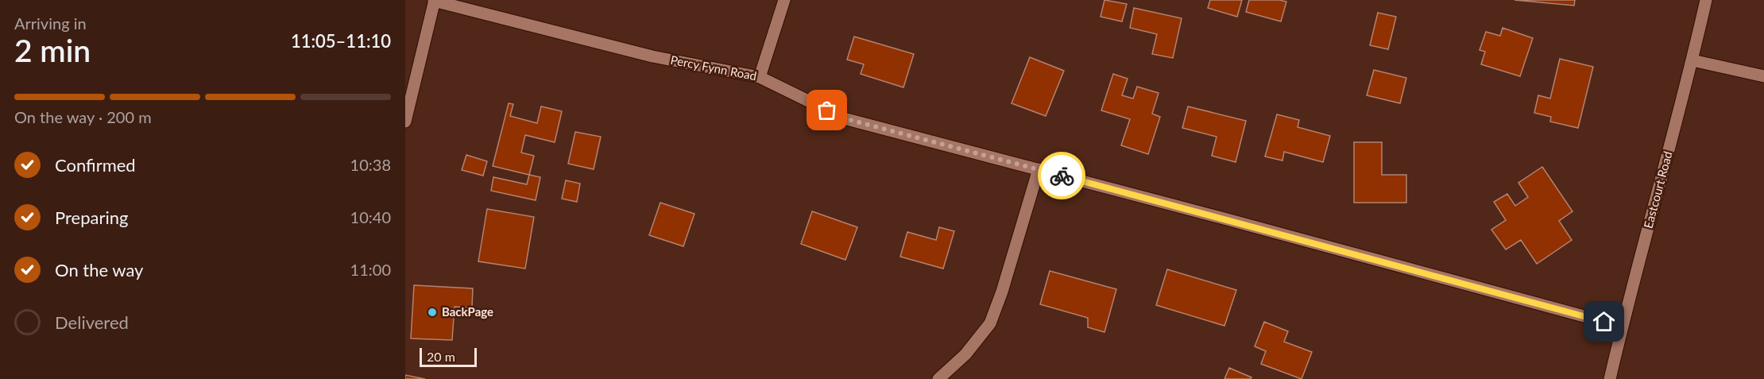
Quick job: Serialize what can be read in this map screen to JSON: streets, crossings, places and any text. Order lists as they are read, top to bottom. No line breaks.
{"streets":{"street":["Percy Fynn Road","Eastcourt Road"]},"crossings":[["Percy Fynn Road","Eastcourt Road"]],"places":["BackPage"],"scale_bar":"20 m","page":{"heading":["2 min","Arriving in","11:05–11:10"],"bar":"On the way · 200 m","list":[["Confirmed","10:38"],["Preparing","10:40"],["On the way","11:00"],"Delivered"],"scale":"20 m"}}
